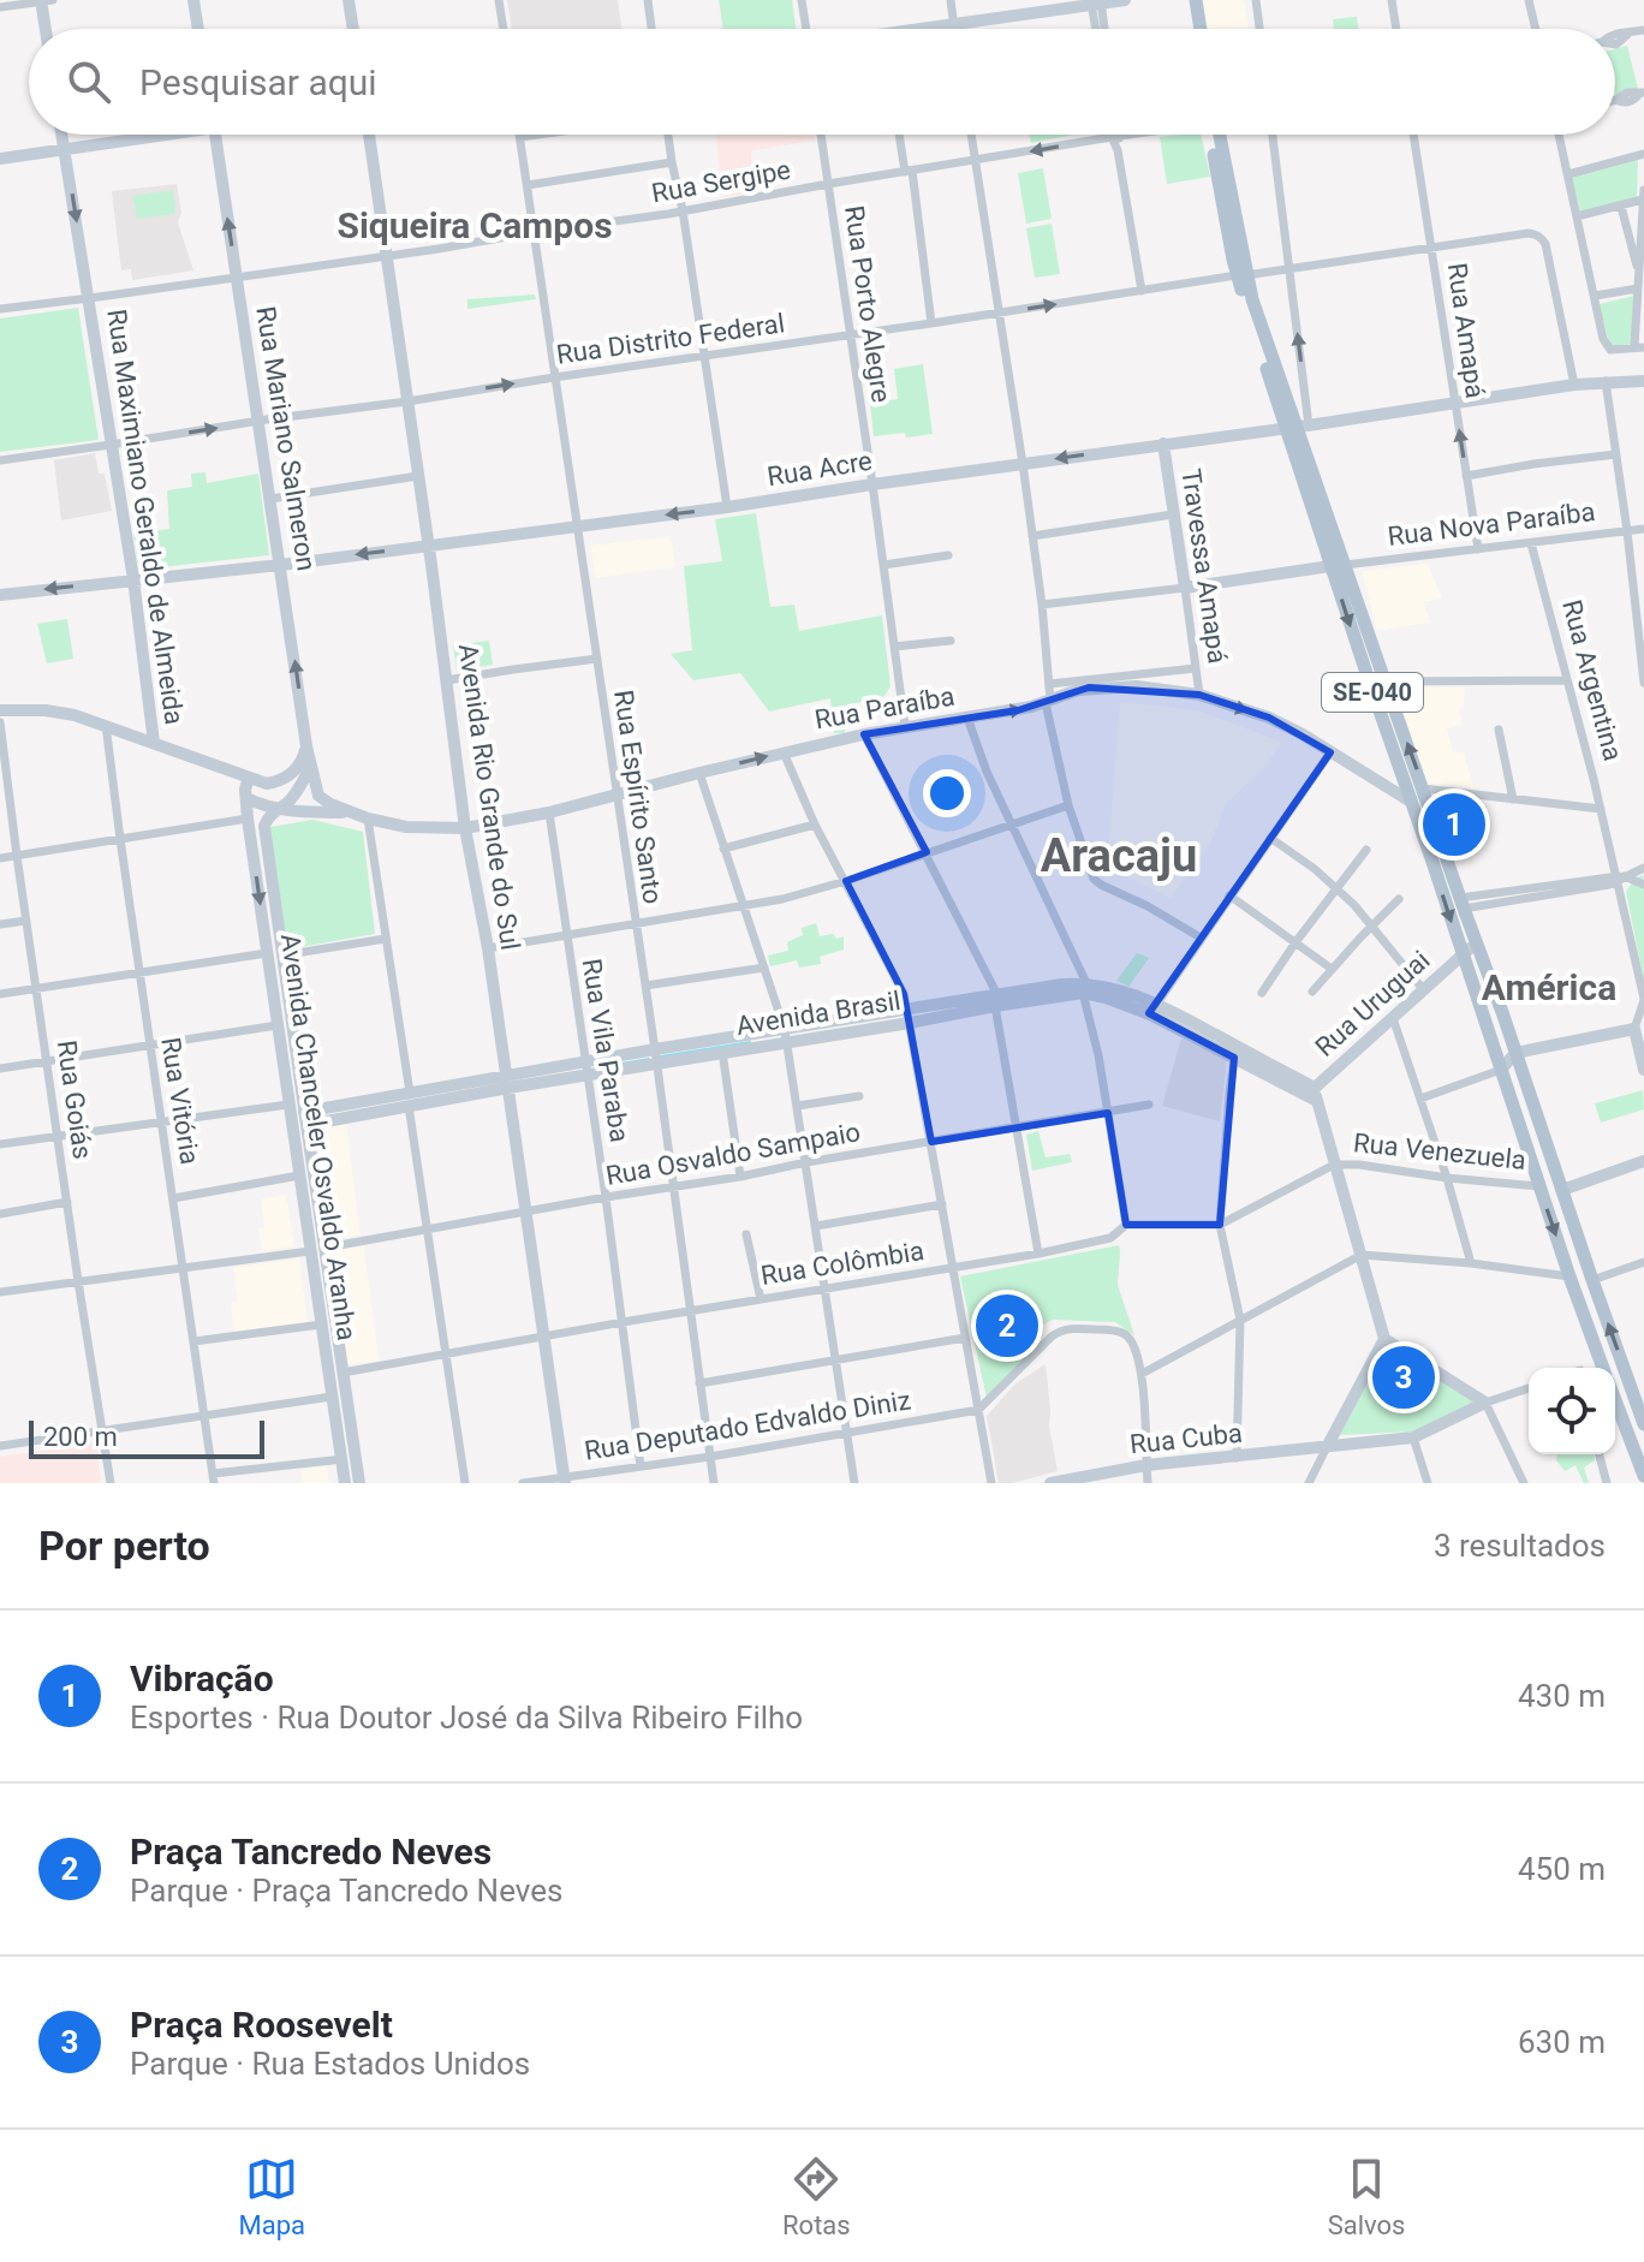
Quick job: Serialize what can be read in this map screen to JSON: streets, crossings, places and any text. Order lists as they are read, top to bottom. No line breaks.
{"streets":{"main road":["SE-040"],"street":["Rua Sergipe","Rua Porto Alegre","Rua Amapá","Rua Distrito Federal","Rua Mariano Salmeron","Rua Acre","Rua Maximiano Geraldo de Almeida","Rua Nova Paraíba","Travessa Amapá","Rua Argentina","Rua Paraíba","Avenida Rio Grande do Sul","Rua Espírito Santo","Rua Uruguai","Avenida Brasil","Rua Vila Paraba","Rua Goiás","Rua Vitória","Avenida Chanceler Osvaldo Aranha","Rua Venezuela","Rua Osvaldo Sampaio","Rua Colômbia","Rua Deputado Edvaldo Diniz","Rua Cuba"]},"crossings":[["Rua Sergipe","Rua Porto Alegre"],["Rua Sergipe","Rua Mariano Salmeron"],["Rua Sergipe","Rua Maximiano Geraldo de Almeida"],["Rua Sergipe","Avenida Rio Grande do Sul"],["Rua Sergipe","Rua Espírito Santo"],["Rua Porto Alegre","Rua Distrito Federal"],["Rua Porto Alegre","Rua Acre"],["Rua Porto Alegre","Rua Paraíba"],["Rua Amapá","Rua Distrito Federal"],["Rua Amapá","Rua Acre"],["Rua Amapá","Rua Nova Paraíba"],["Rua Distrito Federal","Rua Mariano Salmeron"],["Rua Distrito Federal","Rua Acre"],["Rua Distrito Federal","Rua Maximiano Geraldo de Almeida"],["Rua Distrito Federal","SE-040"],["Rua Distrito Federal","Avenida Rio Grande do Sul"],["Rua Distrito Federal","Rua Espírito Santo"],["Rua Mariano Salmeron","Rua Acre"],["Rua Acre","Rua Maximiano Geraldo de Almeida"],["Rua Acre","Travessa Amapá"],["Rua Acre","SE-040"],["Rua Acre","Avenida Rio Grande do Sul"],["Rua Acre","Rua Espírito Santo"],["Rua Nova Paraíba","Travessa Amapá"],["Rua Nova Paraíba","Rua Argentina"],["Rua Nova Paraíba","SE-040"],["Travessa Amapá","Rua Paraíba"],["SE-040","Rua Paraíba"],["SE-040","Rua Uruguai"],["SE-040","Rua Venezuela"],["Rua Paraíba","Avenida Rio Grande do Sul"],["Rua Paraíba","Rua Espírito Santo"],["Rua Paraíba","Rua Vila Paraba"],["Avenida Rio Grande do Sul","Avenida Brasil"],["Avenida Rio Grande do Sul","Rua Osvaldo Sampaio"],["Avenida Rio Grande do Sul","Rua Colômbia"],["Avenida Rio Grande do Sul","Rua Deputado Edvaldo Diniz"],["Rua Espírito Santo","Avenida Brasil"],["Rua Espírito Santo","Rua Osvaldo Sampaio"],["Rua Espírito Santo","Rua Colômbia"],["Rua Espírito Santo","Rua Deputado Edvaldo Diniz"],["Rua Uruguai","Avenida Brasil"],["Avenida Brasil","Rua Vila Paraba"],["Avenida Brasil","Avenida Chanceler Osvaldo Aranha"],["Rua Vila Paraba","Rua Osvaldo Sampaio"],["Rua Vila Paraba","Rua Colômbia"],["Rua Vila Paraba","Rua Deputado Edvaldo Diniz"],["Avenida Chanceler Osvaldo Aranha","Rua Osvaldo Sampaio"],["Avenida Chanceler Osvaldo Aranha","Rua Colômbia"],["Rua Venezuela","Rua Colômbia"]],"one_way":["Rua Mariano Salmeron"],"districts":["Siqueira Campos","Aracaju","América"],"scale_bar":"200 m","page":{"search":"Pesquisar aqui","pins":["1","2","3"],"scale":"200 m","heading":["Por perto","3 resultados"],"list":[{"mark":"1","name":"Vibração","note":"Esportes · Rua Doutor José da Silva Ribeiro Filho","value":"430 m"},{"mark":"2","name":"Praça Tancredo Neves","note":"Parque · Praça Tancredo Neves","value":"450 m"},{"mark":"3","name":"Praça Roosevelt","note":"Parque · Rua Estados Unidos","value":"630 m"}],"nav":["Mapa","Rotas","Salvos"]}}
